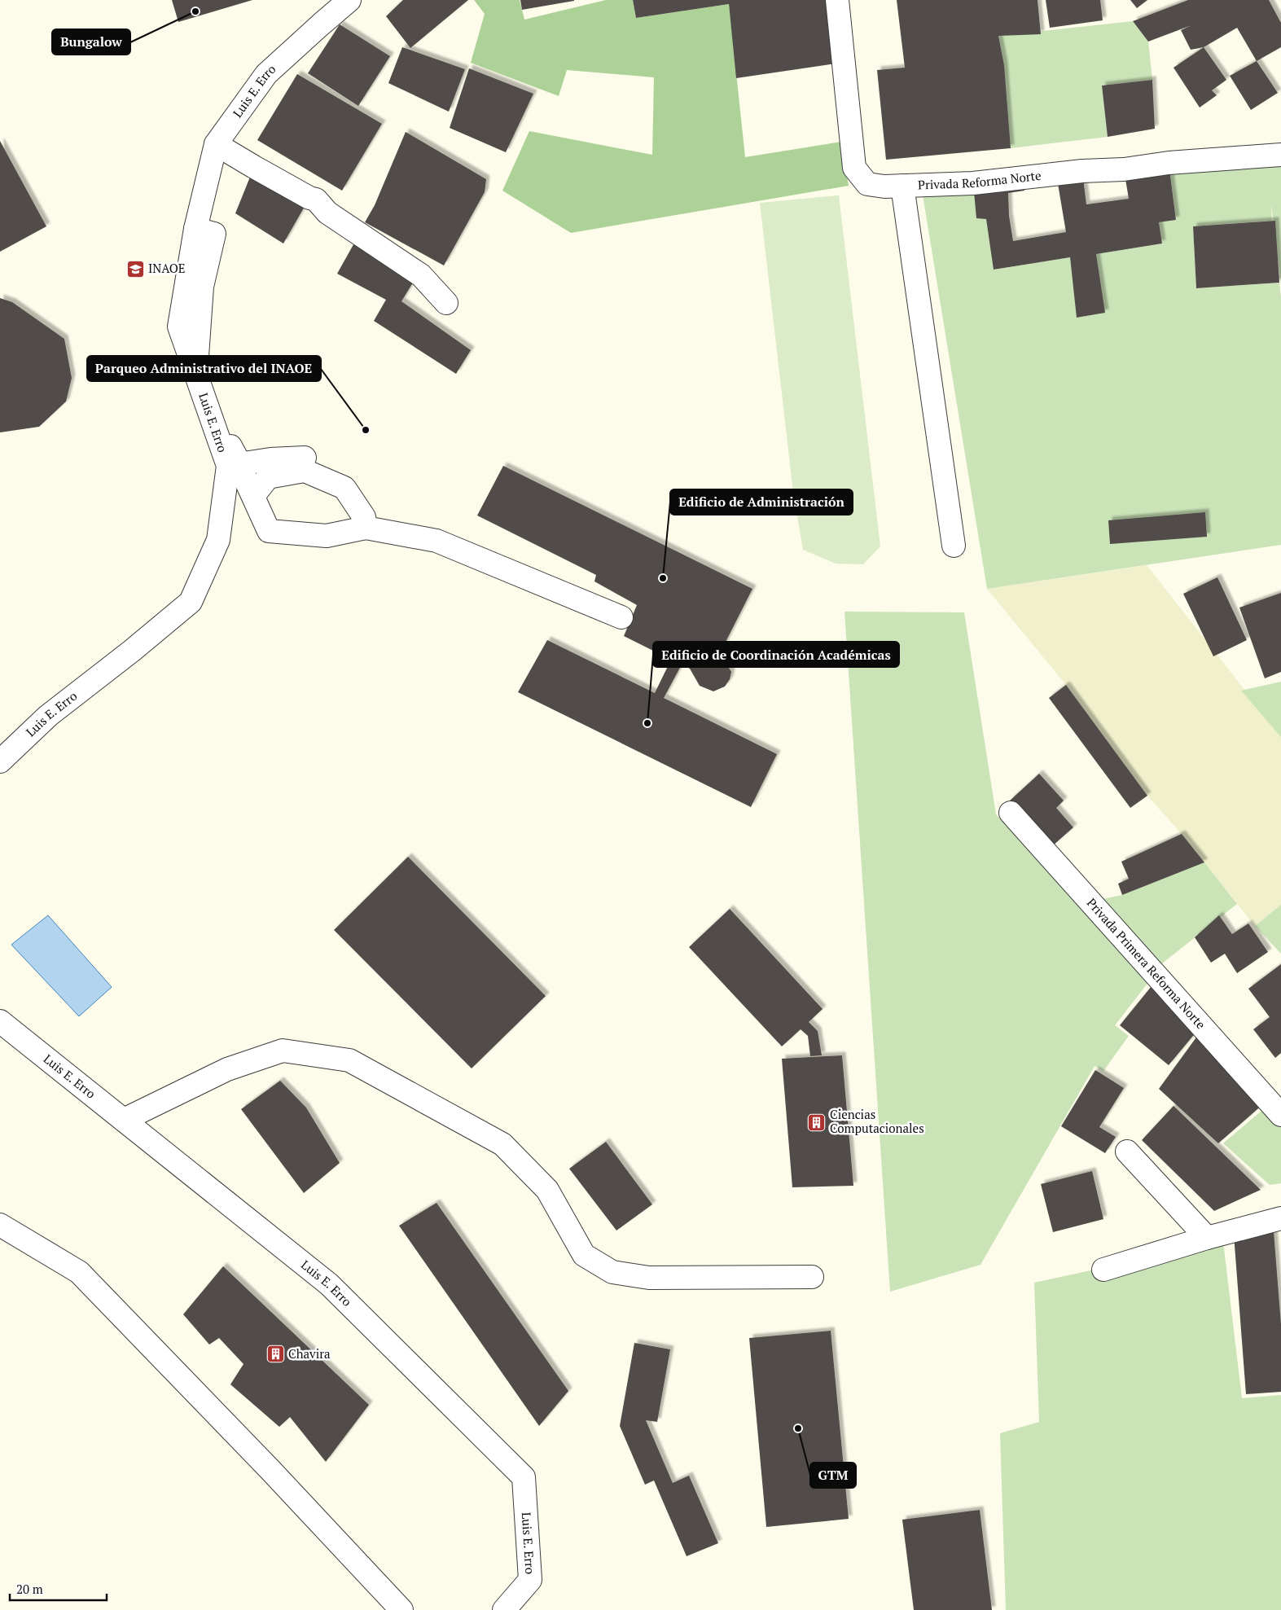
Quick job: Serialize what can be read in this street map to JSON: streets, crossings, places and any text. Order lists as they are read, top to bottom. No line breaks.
{"streets":{"street":["Luis E. Erro","Privada Reforma Norte","Privada Primera Reforma Norte"]},"places":{"other":["Bungalow","Parqueo Administrativo del INAOE","Edificio de Administración","Edificio de Coordinación Académicas","GTM"],"school or university":["INAOE"],"building":["Ciencias Computacionales","Chavira"]},"scale_bar":"20 m"}
